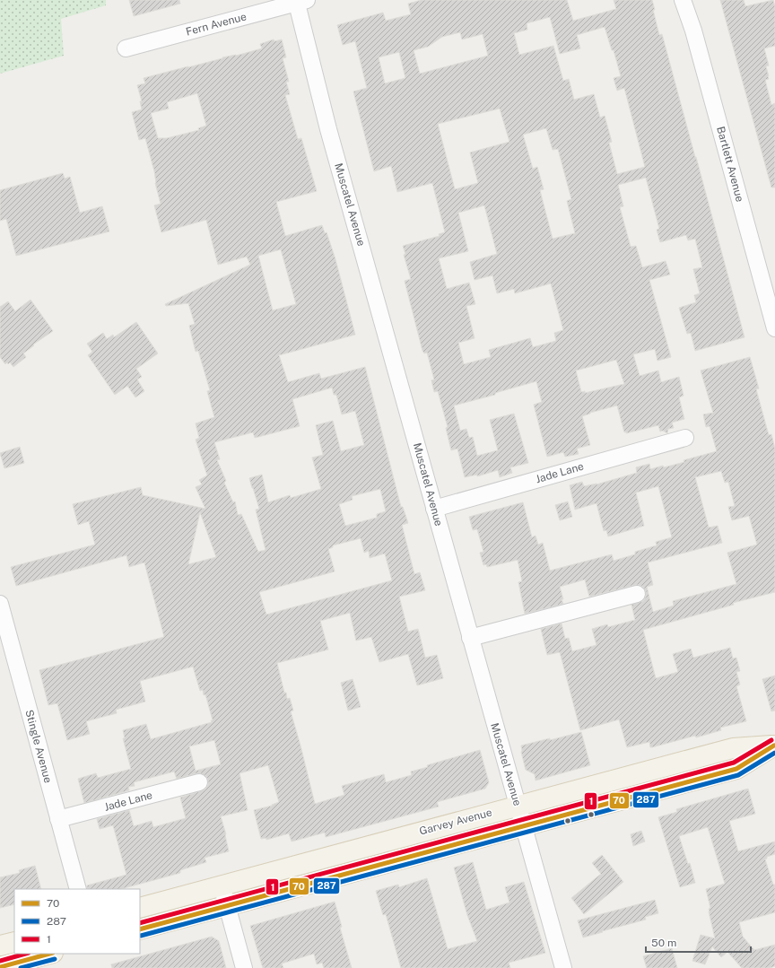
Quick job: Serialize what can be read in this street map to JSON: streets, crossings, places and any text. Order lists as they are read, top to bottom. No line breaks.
{"streets":{"main road":["Garvey Avenue"],"street":["Fern Avenue","Bartlett Avenue","Muscatel Avenue","Jade Lane","Stingle Avenue"]},"crossings":[["Fern Avenue","Muscatel Avenue"],["Muscatel Avenue","Jade Lane"],["Muscatel Avenue","Garvey Avenue"],["Jade Lane","Stingle Avenue"]],"lines":["transit line 1","transit line 70","transit line 287"],"legend":["70","287","1"],"scale_bar":"50 m"}
